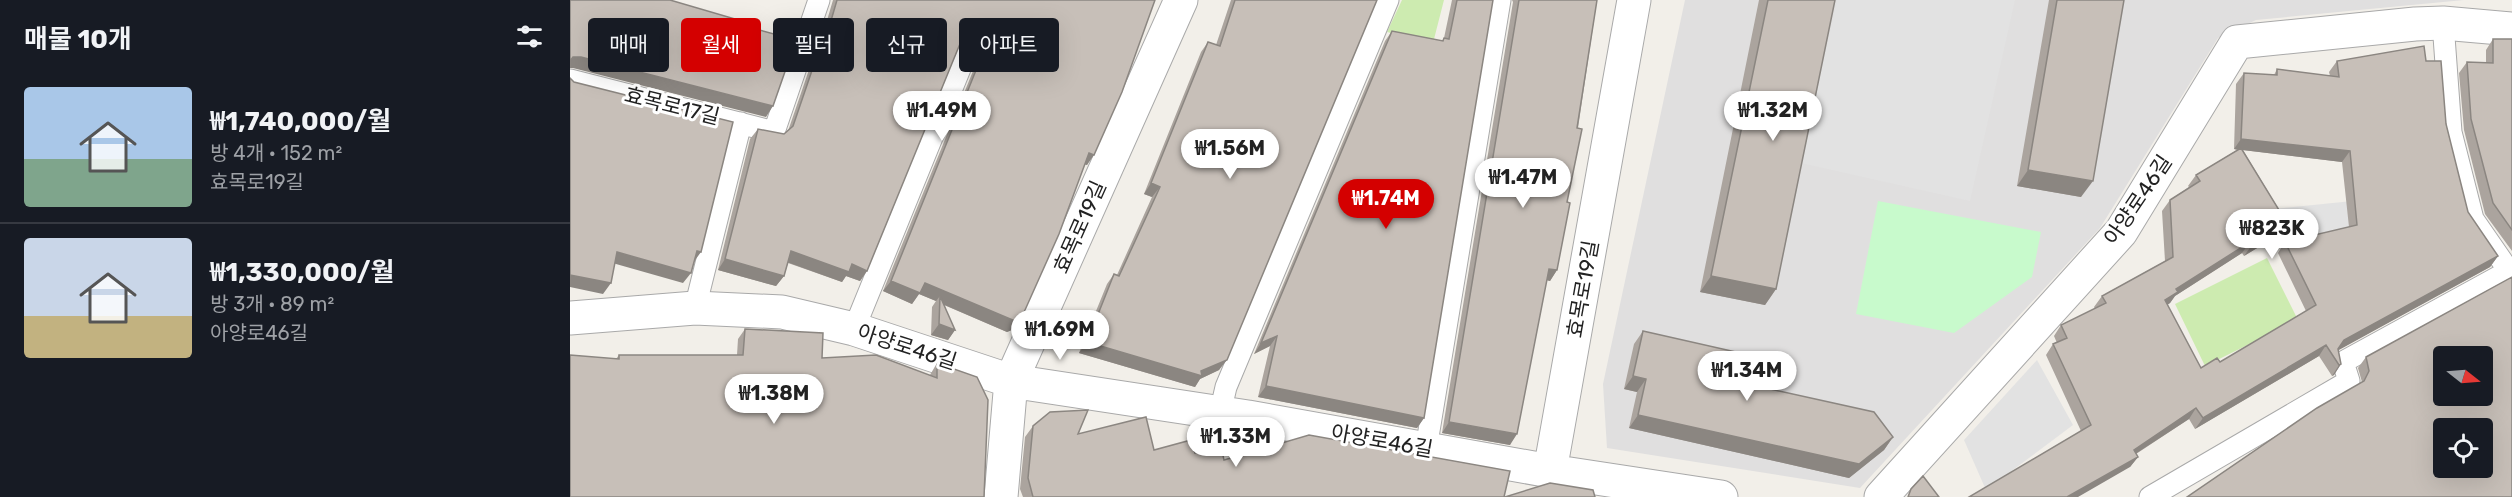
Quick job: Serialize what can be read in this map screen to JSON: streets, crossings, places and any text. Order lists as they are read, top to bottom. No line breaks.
{"streets":{"street":["아양로46길","효목로19길"],"lane":["효목로17길"]},"crossings":[["아양로46길","효목로19길"]],"north":"right","page":{"heading":"매물 10개","chip":["매매","월세","필터","신규","아파트"],"list":[{"name":"₩1,740,000/월","note":"방 4개 · 152 m² · 효목로19길"},{"name":"₩1,330,000/월","note":"방 3개 · 89 m² · 아양로46길"}],"price":["₩1.49M","₩1.32M","₩1.56M","₩1.47M","₩1.74M","₩823K","₩1.69M","₩1.34M","₩1.38M","₩1.33M"]}}
